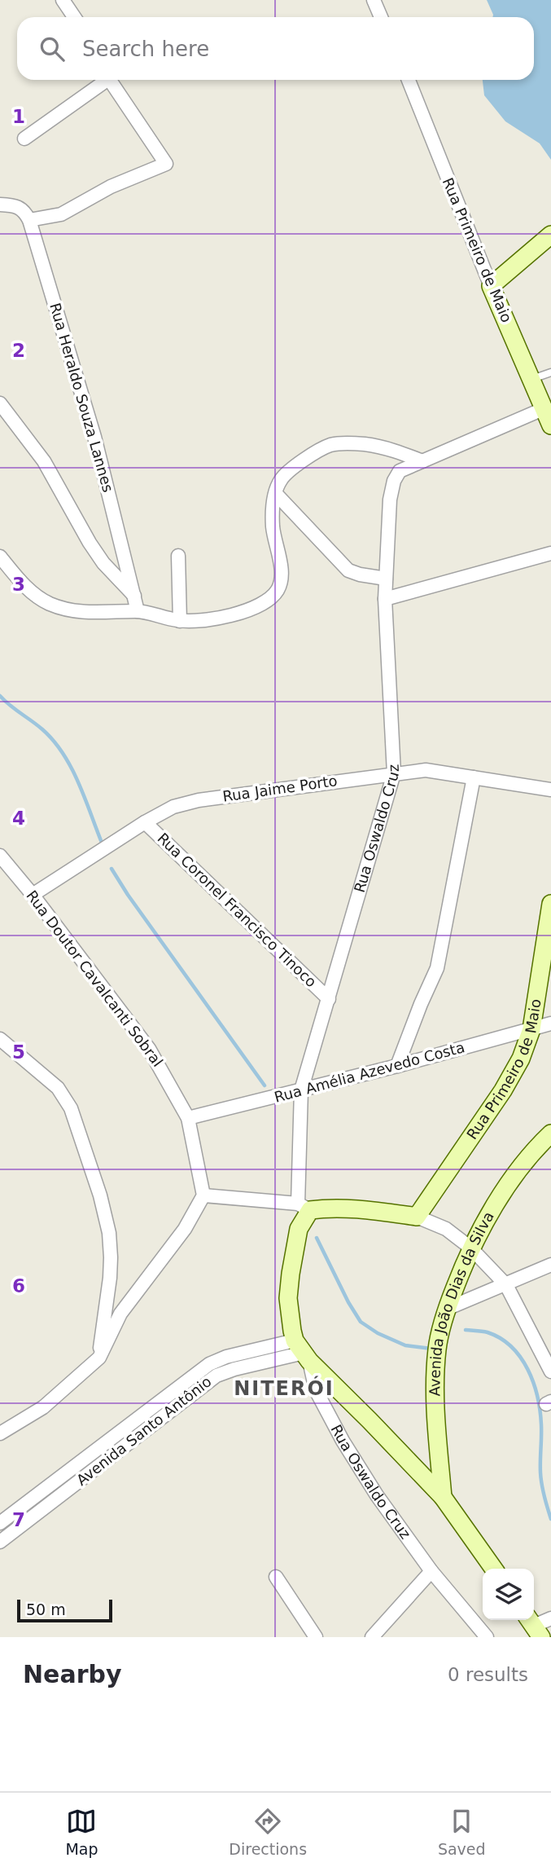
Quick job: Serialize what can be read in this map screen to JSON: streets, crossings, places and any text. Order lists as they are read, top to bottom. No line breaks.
{"streets":{"main road":["Rua Primeiro de Maio","Rua Oswaldo Cruz","Avenida João Dias da Silva"],"street":["Rua Heraldo Souza Lannes","Rua Jaime Porto","Rua Coronel Francisco Tinoco","Rua Doutor Cavalcanti Sobral","Rua Amélia Azevedo Costa","Avenida Santo Antônio"]},"crossings":[["Rua Primeiro de Maio","Rua Oswaldo Cruz"],["Rua Primeiro de Maio","Rua Amélia Azevedo Costa"],["Rua Jaime Porto","Rua Oswaldo Cruz"],["Rua Jaime Porto","Rua Coronel Francisco Tinoco"],["Rua Jaime Porto","Rua Doutor Cavalcanti Sobral"],["Rua Oswaldo Cruz","Rua Coronel Francisco Tinoco"],["Rua Oswaldo Cruz","Rua Amélia Azevedo Costa"],["Rua Oswaldo Cruz","Avenida Santo Antônio"],["Rua Doutor Cavalcanti Sobral","Rua Amélia Azevedo Costa"]],"districts":["NITERÓI"],"scale_bar":"50 m","page":{"search":"Search here","scale":"50 m","heading":["Nearby","0 results"],"nav":["Map","Directions","Saved"]},"grid":{"rows":["1","2","3","4","5","6","7"]}}
